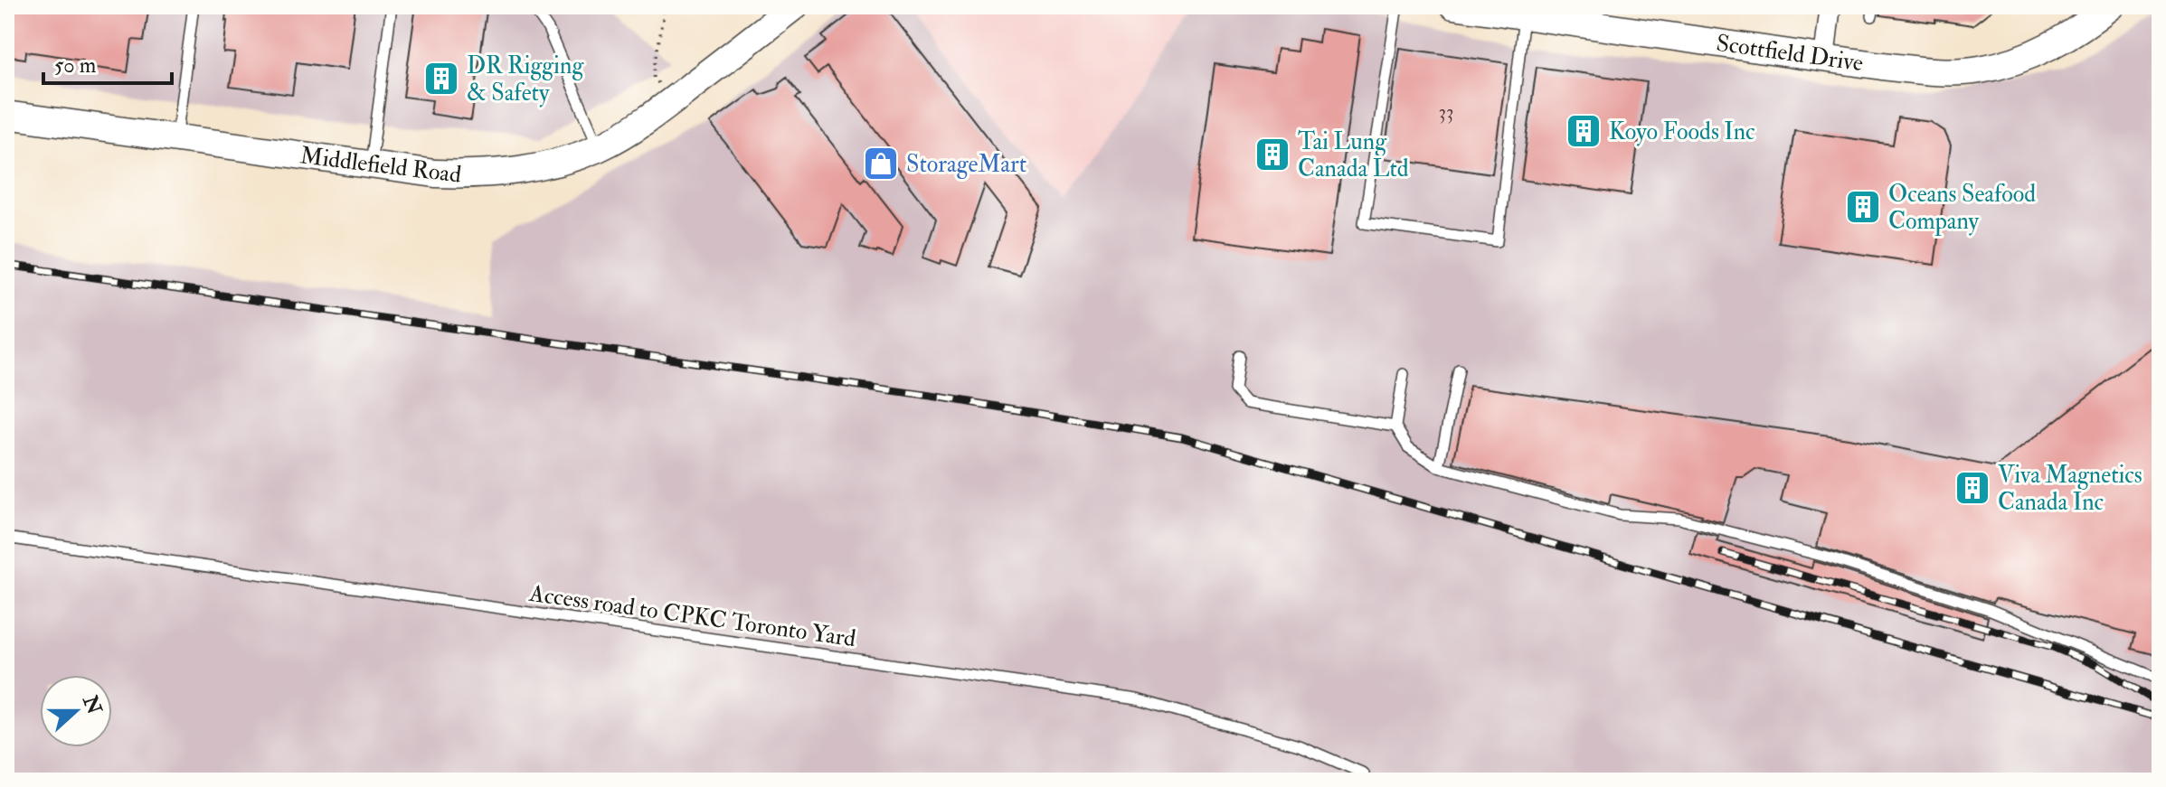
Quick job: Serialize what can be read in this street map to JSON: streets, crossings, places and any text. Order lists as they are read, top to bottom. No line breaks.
{"streets":{"main road":["Scottfield Drive","Middlefield Road"],"lane":["Access road to CPKC Toronto Yard"]},"places":{"building":["DR Rigging & Safety","Koyo Foods Inc","Tai Lung Canada Ltd","Oceans Seafood Company","Viva Magnetics Canada Inc"],"shop":["StorageMart"]},"house_numbers":["33"],"scale_bar":"50 m","north":"right"}
